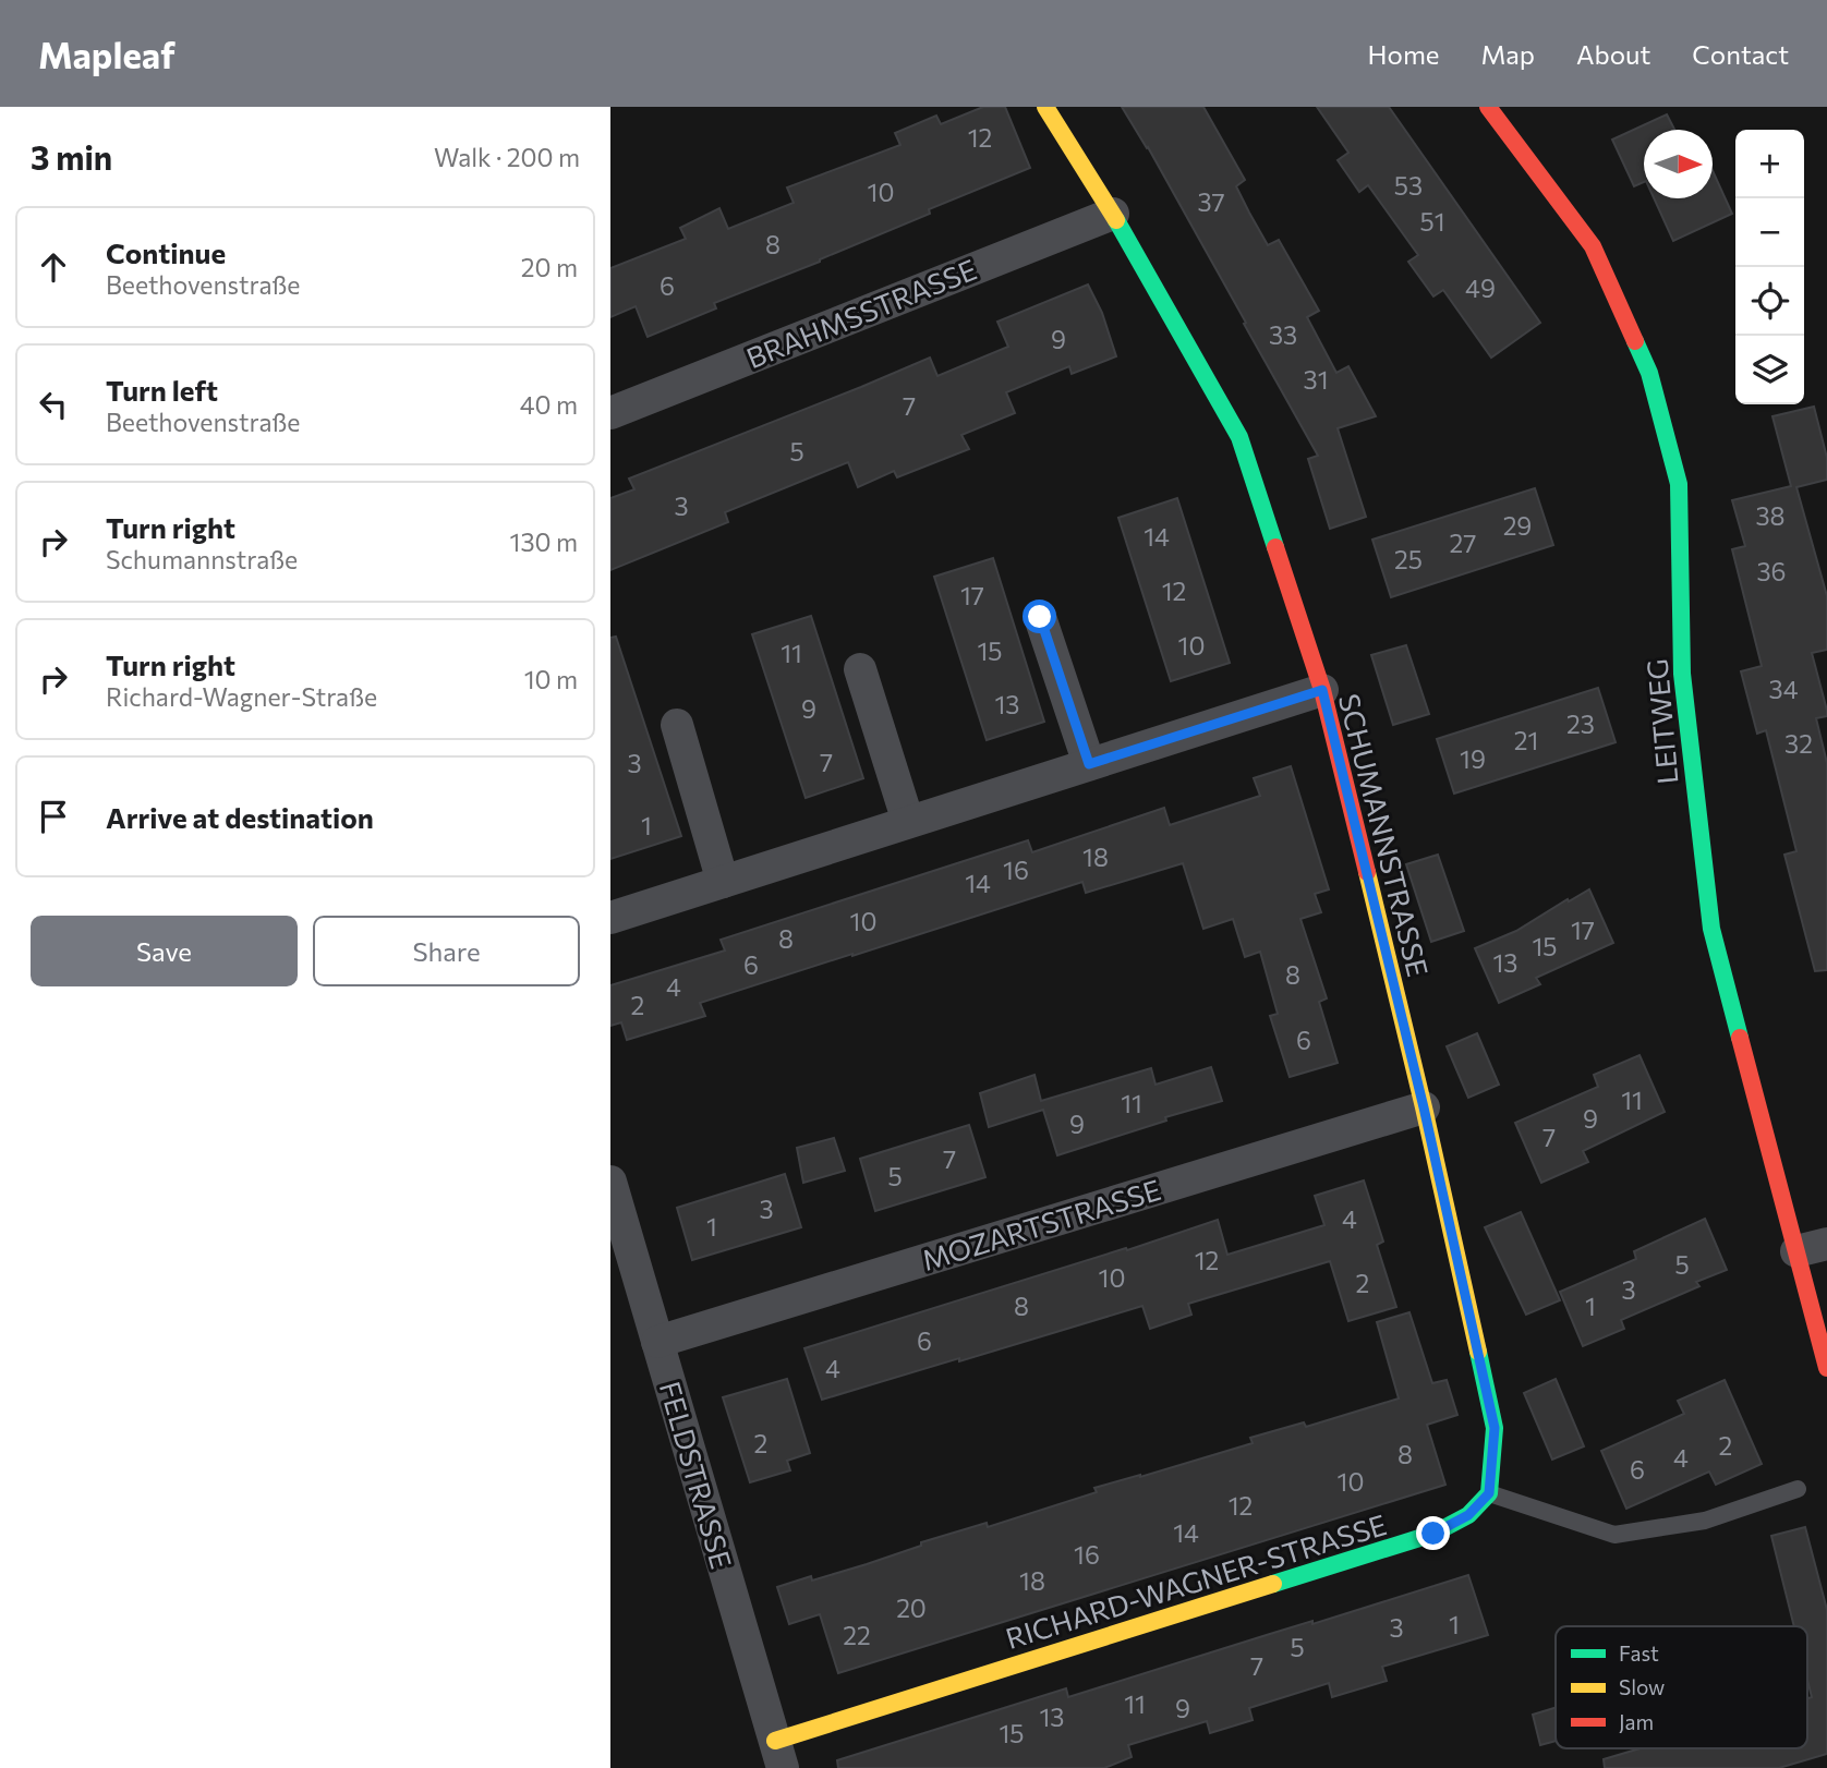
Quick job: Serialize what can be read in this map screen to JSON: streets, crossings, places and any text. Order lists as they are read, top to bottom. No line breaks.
{"streets":{"street":["BRAHMSSTRASSE","LEITWEG","SCHUMANNSTRASSE","MOZARTSTRASSE","FELDSTRASSE","RICHARD-WAGNER-STRASSE"]},"crossings":[["BRAHMSSTRASSE","SCHUMANNSTRASSE"],["SCHUMANNSTRASSE","MOZARTSTRASSE"],["SCHUMANNSTRASSE","RICHARD-WAGNER-STRASSE"],["MOZARTSTRASSE","FELDSTRASSE"],["FELDSTRASSE","RICHARD-WAGNER-STRASSE"]],"house_numbers":["12","53","10","37","51","8","6","49","33","9","31","7","5","3","38","29","14","27","25","36","12","17","10","15","11","34","13","9","23","21","32","19","7","3","1","18","16","14","10","17","8","15","13","6","8","4","2","6","11","11","9","9","7","7","5","3","4","1","12","5","10","2","3","8","1","6","4","2","2","8","4","6","10","12","14","16","18","20","1","3","22","5","7","11","9","13","15"],"legend":["Fast","Slow","Jam"],"north":"right","page":{"header":"Mapleaf","nav":["Home","Map","About","Contact"],"heading":["3 min","Walk · 200 m"],"map_buttons":["+","−"],"list":[["Continue","Beethovenstraße","20 m"],["Turn left","Beethovenstraße","40 m"],["Turn right","Schumannstraße","130 m"],["Turn right","Richard-Wagner-Straße","10 m"],"Arrive at destination"],"buttons":["Save","Share"]}}
